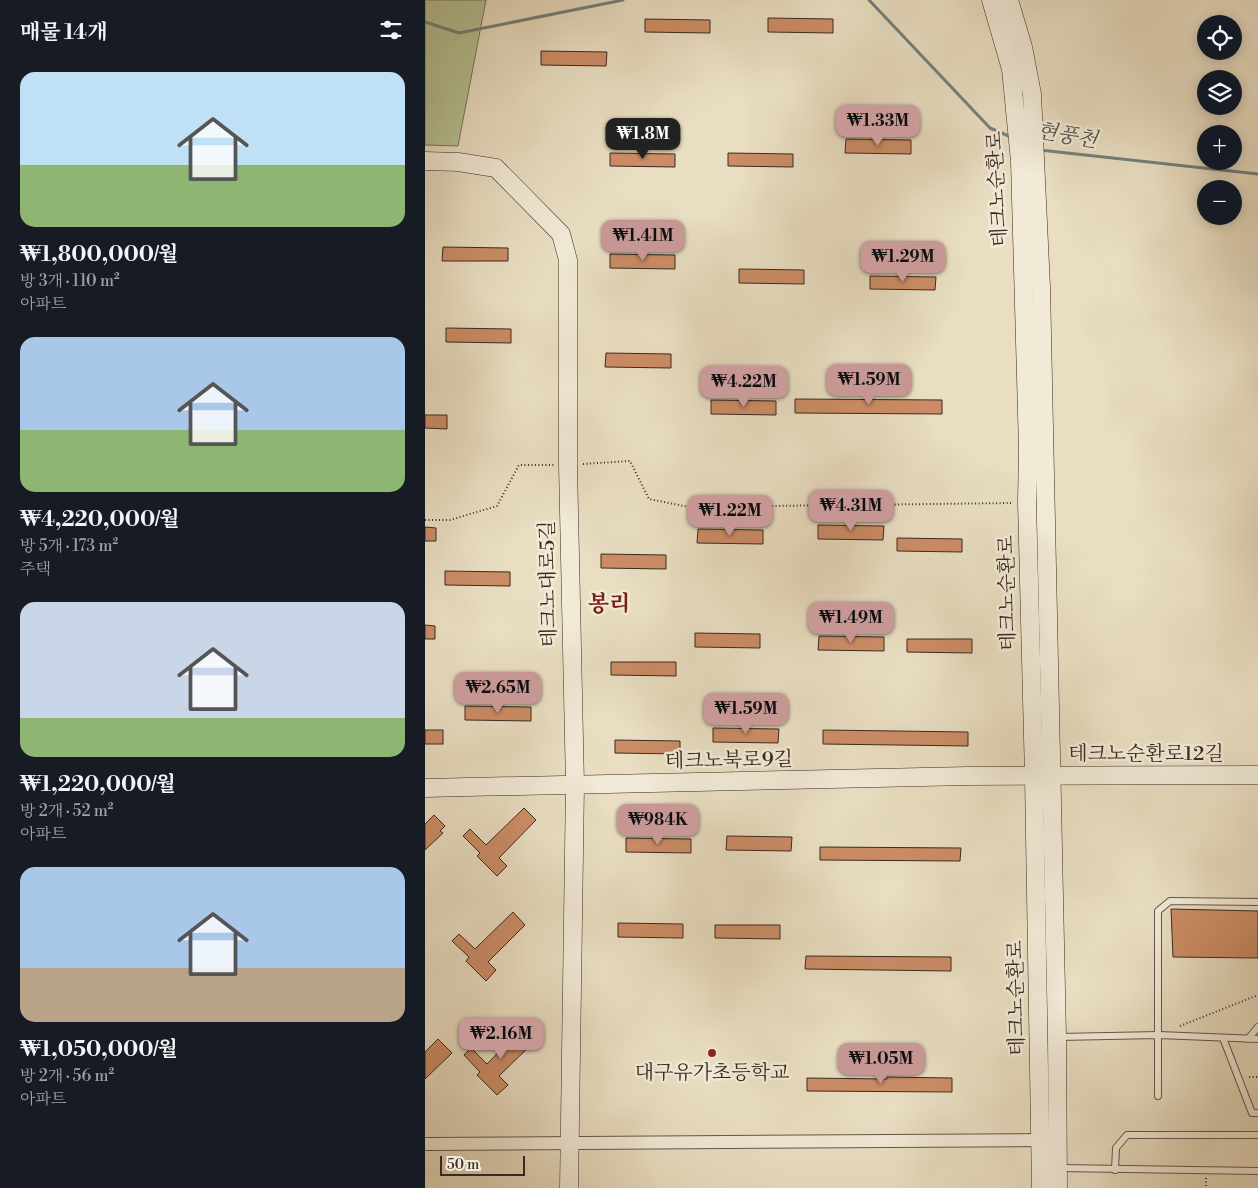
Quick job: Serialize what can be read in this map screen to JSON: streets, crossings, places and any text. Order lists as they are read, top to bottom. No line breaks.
{"streets":{"street":["테크노순환로","테크노대로5길","테크노순환로12길","테크노북로9길"]},"crossings":[["테크노순환로","테크노순환로12길"],["테크노순환로","테크노북로9길"],["테크노대로5길","테크노북로9길"],["테크노순환로12길","테크노북로9길"]],"districts":["봉리"],"water":["현풍천"],"places":["대구유가초등학교"],"scale_bar":"50 m","page":{"heading":"매물 14개","map_buttons":["+","−"],"list":[{"name":"₩1,800,000/월","note":"방 3개 · 110 m² · 아파트"},{"name":"₩4,220,000/월","note":"방 5개 · 173 m² · 주택"},{"name":"₩1,220,000/월","note":"방 2개 · 52 m² · 아파트"},{"name":"₩1,050,000/월","note":"방 2개 · 56 m² · 아파트"}],"price":["₩1.33M","₩1.8M","₩1.41M","₩1.29M","₩1.59M","₩4.22M","₩4.31M","₩1.22M","₩1.49M","₩2.65M","₩1.59M","₩984K","₩2.16M","₩1.05M"],"scale":"50 m"}}
